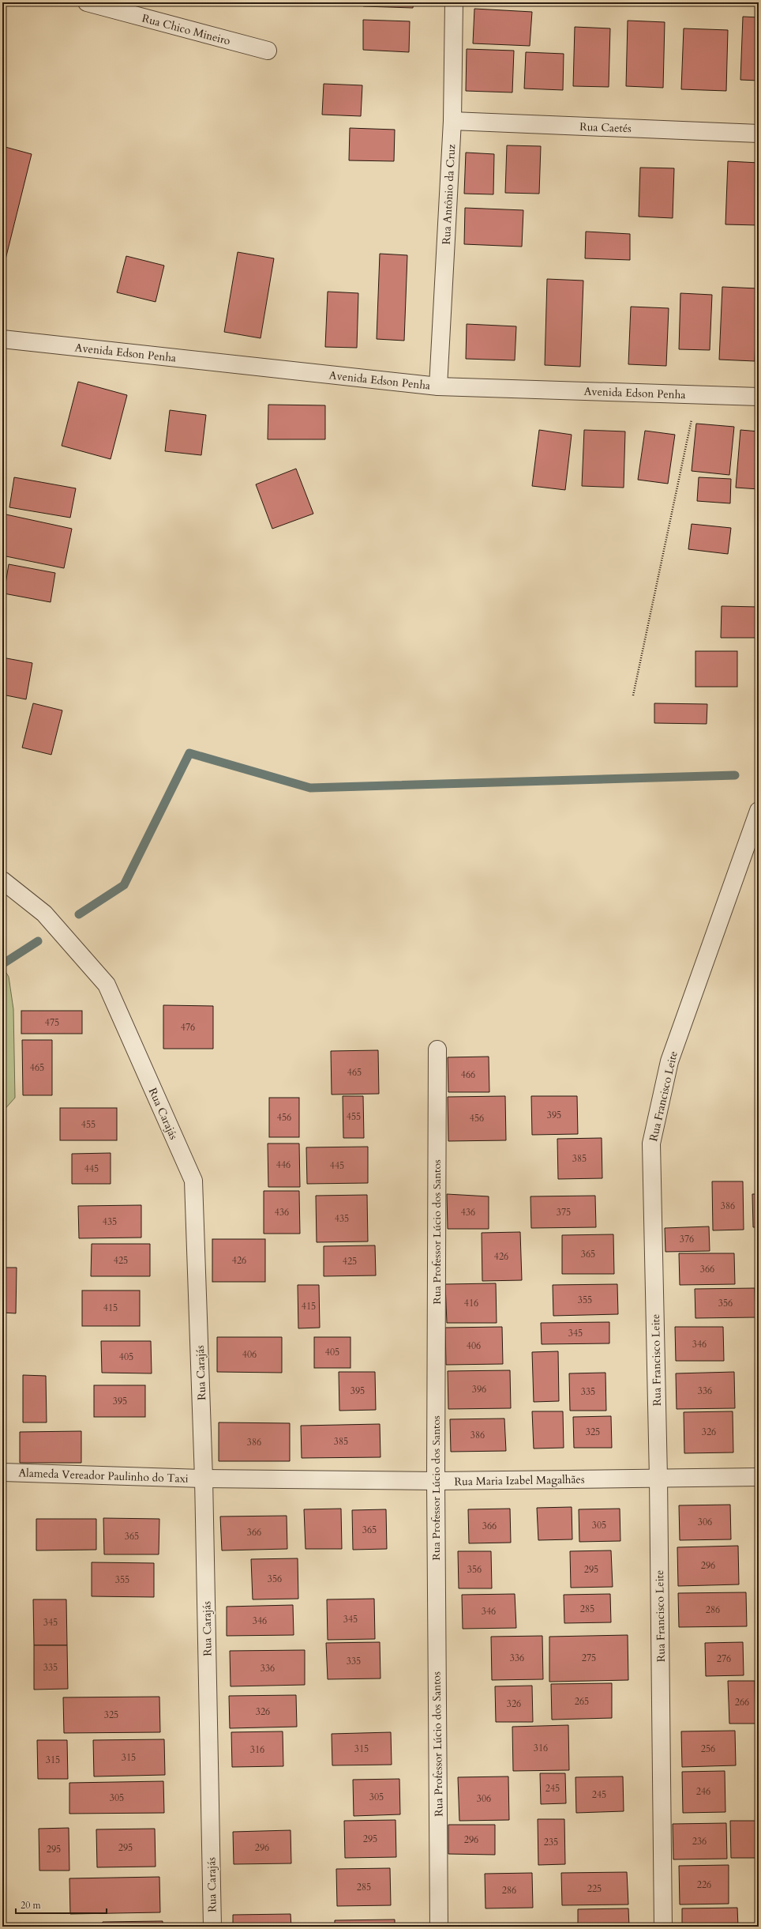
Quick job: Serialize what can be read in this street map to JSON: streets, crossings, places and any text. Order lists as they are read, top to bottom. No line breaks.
{"streets":{"street":["Rua Chico Mineiro","Rua Caetés","Rua Antônio da Cruz","Avenida Edson Penha","Rua Francisco Leite","Rua Carajás","Rua Professor Lúcio dos Santos","Alameda Vereador Paulinho do Taxi","Rua Maria Izabel Magalhães"]},"crossings":[["Rua Caetés","Rua Antônio da Cruz"],["Rua Antônio da Cruz","Avenida Edson Penha"],["Rua Francisco Leite","Rua Maria Izabel Magalhães"],["Rua Carajás","Alameda Vereador Paulinho do Taxi"],["Rua Carajás","Rua Maria Izabel Magalhães"],["Rua Professor Lúcio dos Santos","Rua Maria Izabel Magalhães"],["Alameda Vereador Paulinho do Taxi","Rua Maria Izabel Magalhães"]],"house_numbers":["475","476","465","465","466","395","455","456","456","455","385","446","445","445","386","436","436","375","435","435","376","365","426","425","426","425","366","355","416","356","415","415","345","346","406","405","406","405","396","395","336","335","395","325","326","386","385","386","306","305","366","365","366","365","296","356","295","356","355","285","286","346","345","346","345","336","275","276","335","335","336","265","266","326","326","325","316","315","256","316","315","315","245","246","245","305","305","306","295","296","236","235","295","296","295","226","285","225","286"],"scale_bar":"20 m"}
